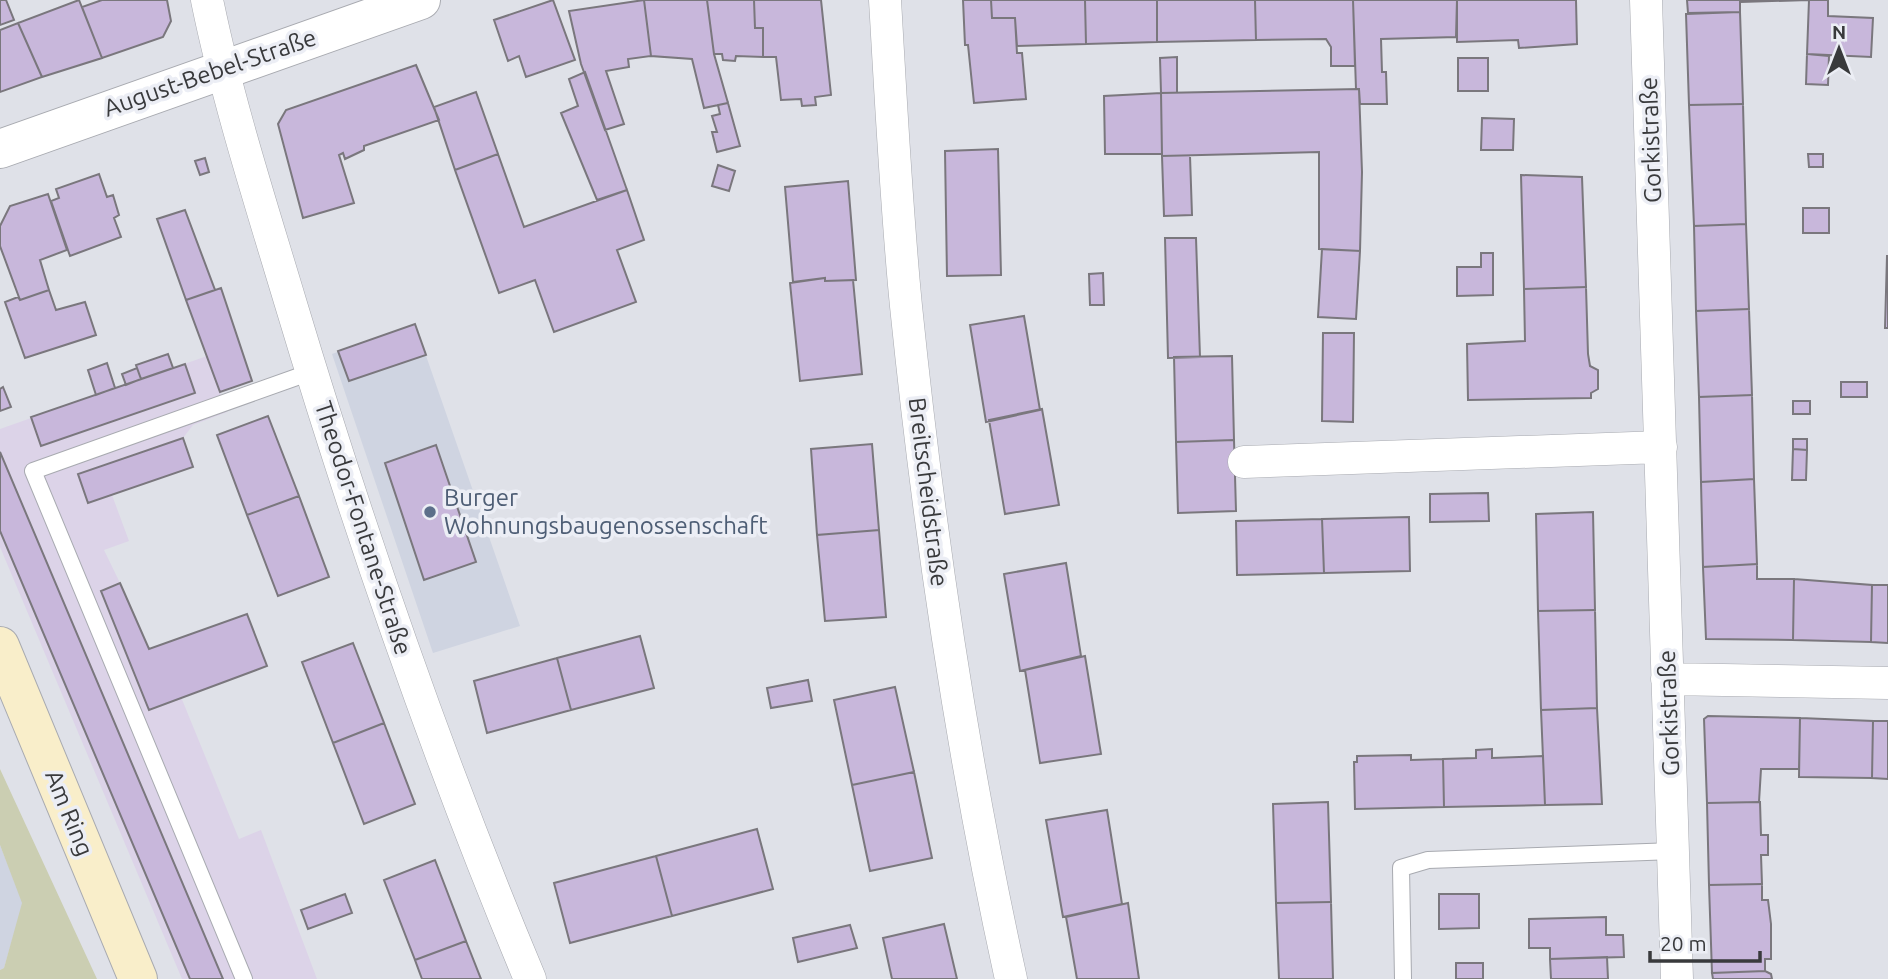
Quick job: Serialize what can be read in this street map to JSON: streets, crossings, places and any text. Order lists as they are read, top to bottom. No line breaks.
{"streets":{"main road":["Am Ring"],"street":["August-Bebel-Straße","Gorkistraße","Breitscheidstraße","Theodor-Fontane-Straße"]},"crossings":[["August-Bebel-Straße","Theodor-Fontane-Straße"]],"places":["Burger Wohnungsbaugenossenschaft"],"scale_bar":"20 m","north":"top"}
